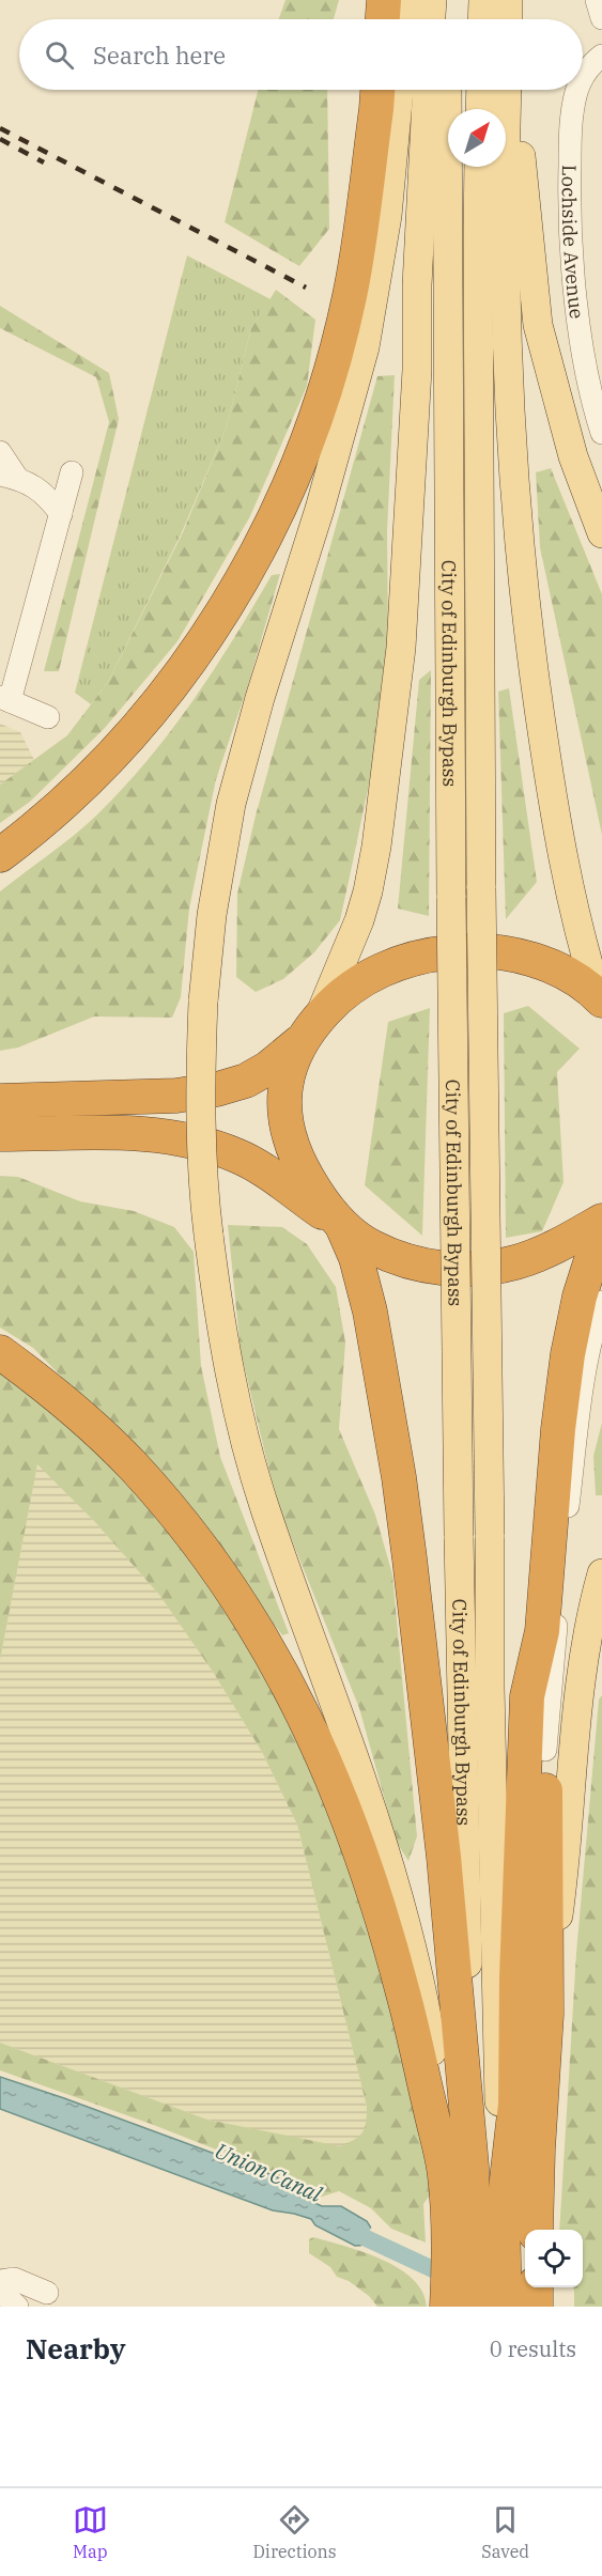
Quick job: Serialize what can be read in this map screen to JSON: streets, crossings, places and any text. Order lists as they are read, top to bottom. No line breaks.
{"streets":{"highway":["City of Edinburgh Bypass"],"street":["Lochside Avenue"]},"water":["Union Canal"],"north":"top right","page":{"search":"Search here","heading":["Nearby","0 results"],"nav":["Map","Directions","Saved"]}}
